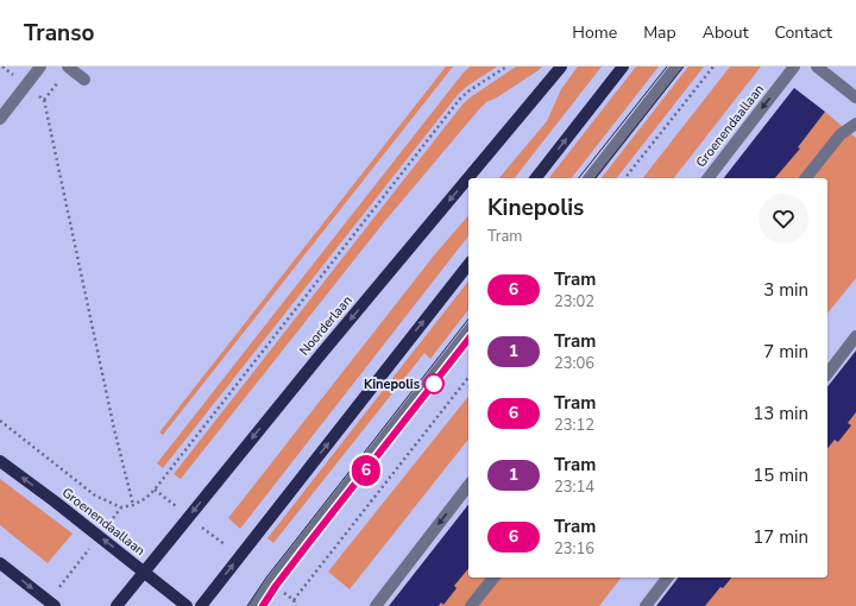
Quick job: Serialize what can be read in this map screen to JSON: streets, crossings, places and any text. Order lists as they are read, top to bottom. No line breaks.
{"streets":{"main road":["Groenendaallaan","Noorderlaan"]},"crossings":[["Groenendaallaan","Noorderlaan"]],"places":["Kinepolis"],"lines":["tram line 6"],"page":{"header":"Transo","nav":["Home","Map","About","Contact"],"on_map":"6","heading":["Kinepolis","Tram"],"list":[{"mark":"6","name":"Tram","note":"23:02","value":"3 min"},{"mark":"1","name":"Tram","note":"23:06","value":"7 min"},{"mark":"6","name":"Tram","note":"23:12","value":"13 min"},{"mark":"1","name":"Tram","note":"23:14","value":"15 min"},{"mark":"6","name":"Tram","note":"23:16","value":"17 min"}]}}
